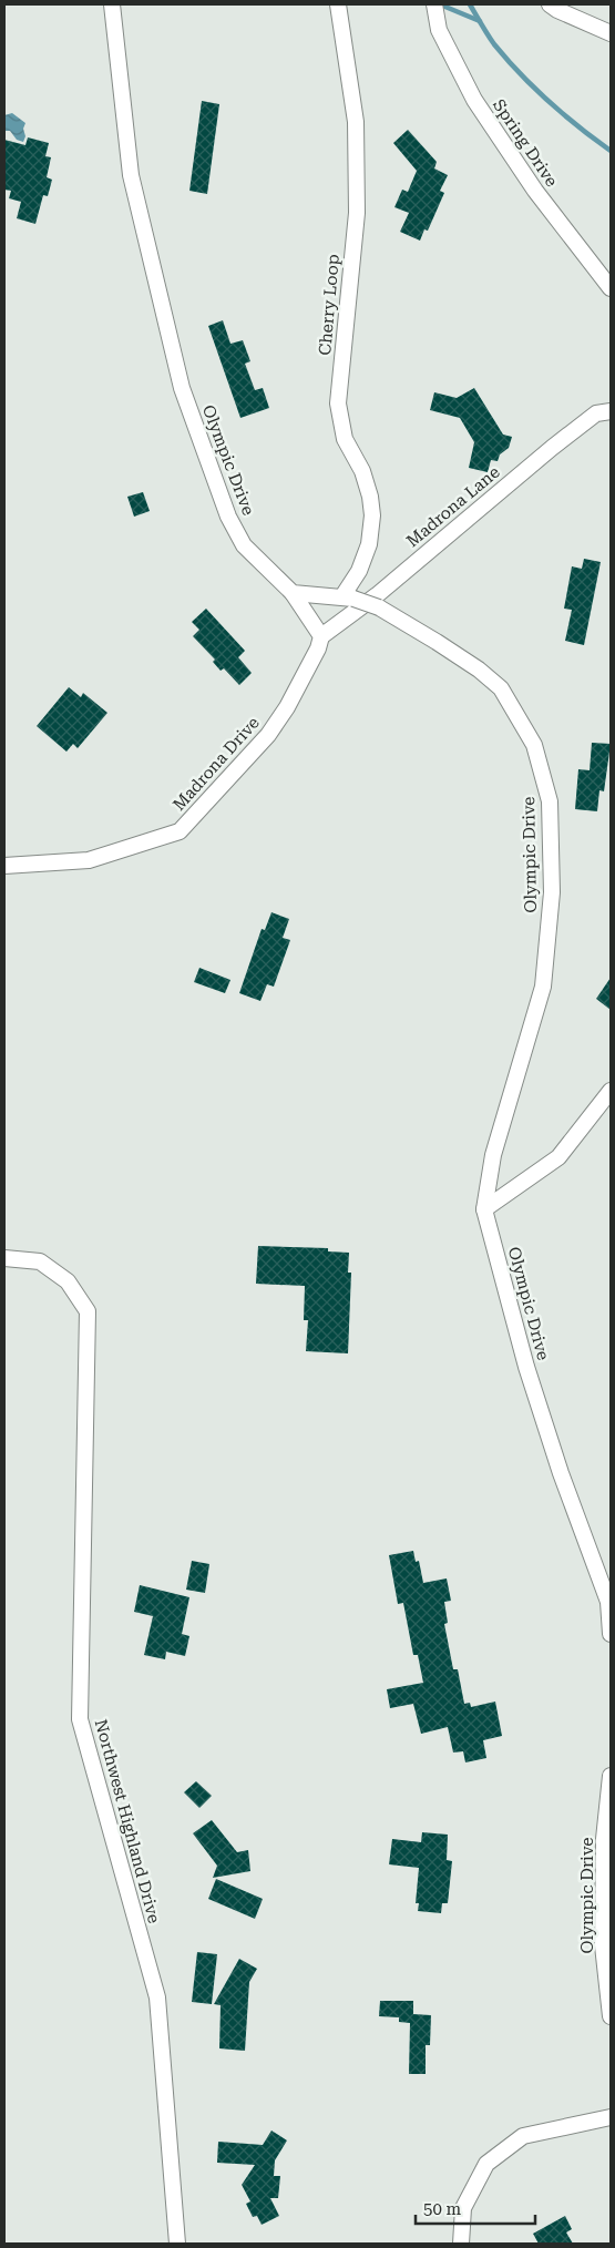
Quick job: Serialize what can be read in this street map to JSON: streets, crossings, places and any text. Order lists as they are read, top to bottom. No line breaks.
{"streets":{"street":["Spring Drive","Cherry Loop","Olympic Drive","Madrona Lane","Madrona Drive","Northwest Highland Drive"]},"crossings":[["Cherry Loop","Olympic Drive"],["Madrona Lane","Madrona Drive"]],"scale_bar":"50 m"}
